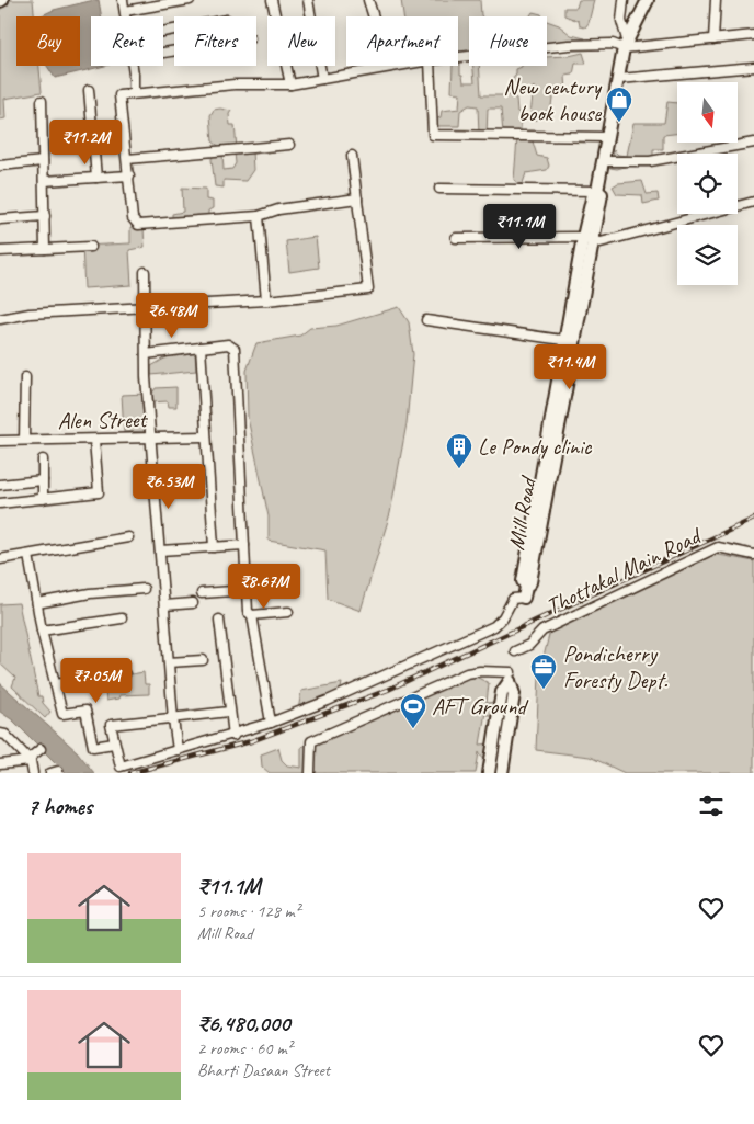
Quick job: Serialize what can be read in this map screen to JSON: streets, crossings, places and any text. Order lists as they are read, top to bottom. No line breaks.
{"streets":{"main road":["Mill Road"],"street":["Alen Street","Thottakal Main Road"]},"places":{"shop":["New century book house"],"building":["Le Pondy clinic"],"office":["Pondicherry Foresty Dept."],"sports":["AFT Ground"]},"north":"bottom","page":{"chip":["Buy","Rent","Filters","New","Apartment","House"],"price":["₹11.2M","₹11.1M","₹6.48M","₹11.4M","₹6.53M","₹8.67M","₹7.05M"],"heading":"7 homes","list":[{"name":"₹11.1M","note":"5 rooms · 128 m² · Mill Road"},{"name":"₹6,480,000","note":"2 rooms · 60 m² · Bharti Dasaan Street"}]}}
